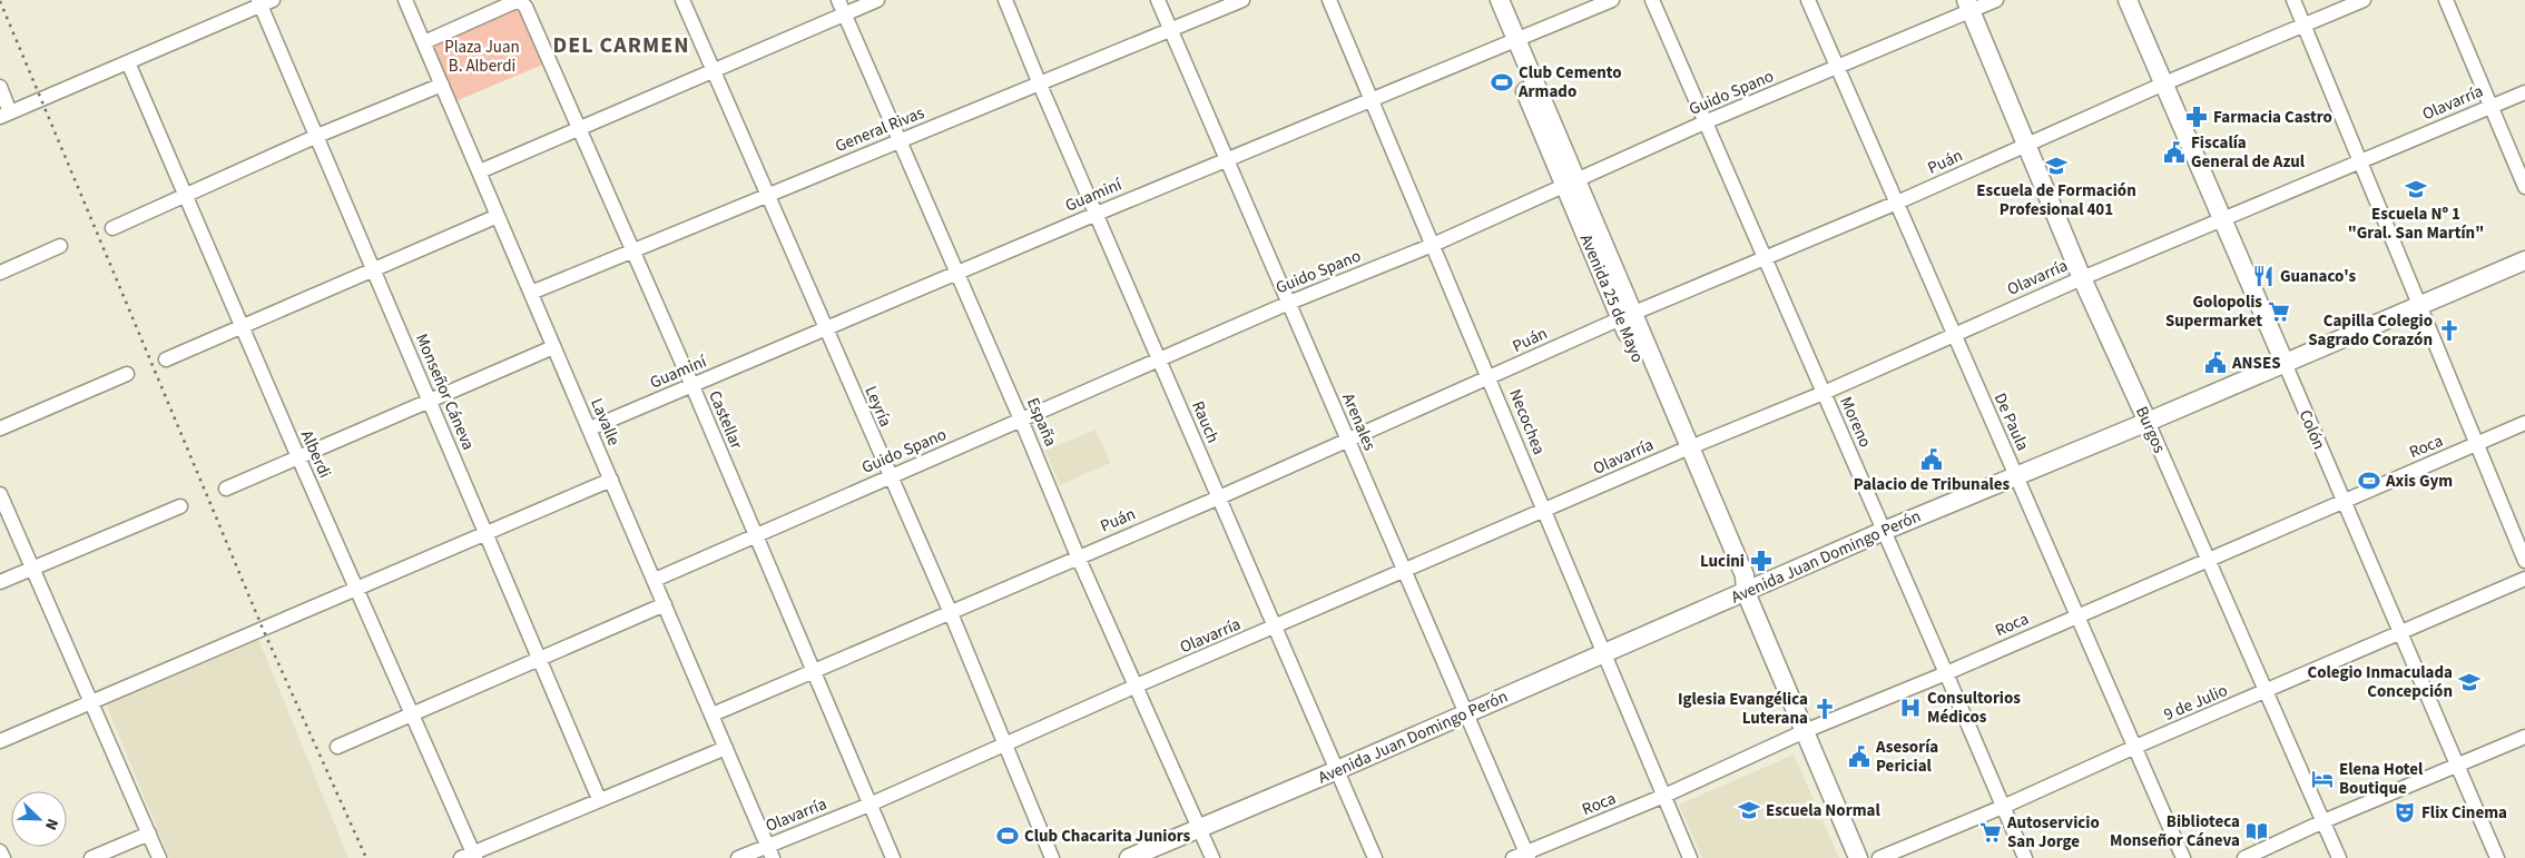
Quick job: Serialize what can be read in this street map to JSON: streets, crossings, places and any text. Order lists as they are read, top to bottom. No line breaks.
{"streets":{"main road":["Avenida 25 de Mayo","Burgos","Colón","Avenida Juan Domingo Perón"],"street":["Guido Spano","Olavarría","General Rivas","Puán","Guaminí","Monseñor Cáneva","Leyría","Castellar","Lavalle","España","Rauch","Arenales","Necochea","Moreno","De Paula","Roca","Alberdi","9 de Julio"]},"crossings":[["Guido Spano","Avenida 25 de Mayo"],["Guido Spano","Leyría"],["Guido Spano","Castellar"],["Guido Spano","Lavalle"],["Guido Spano","España"],["Guido Spano","Rauch"],["Guido Spano","Arenales"],["Guido Spano","Necochea"],["Guido Spano","Moreno"],["Guido Spano","De Paula"],["Guido Spano","Burgos"],["Olavarría","Avenida 25 de Mayo"],["Olavarría","Leyría"],["Olavarría","Castellar"],["Olavarría","Lavalle"],["Olavarría","España"],["Olavarría","Rauch"],["Olavarría","Arenales"],["Olavarría","Necochea"],["Olavarría","Moreno"],["Olavarría","De Paula"],["Olavarría","Burgos"],["Olavarría","Colón"],["General Rivas","Leyría"],["General Rivas","Castellar"],["General Rivas","Lavalle"],["General Rivas","España"],["General Rivas","Rauch"],["General Rivas","Arenales"],["Puán","Avenida 25 de Mayo"],["Puán","Leyría"],["Puán","Castellar"],["Puán","Lavalle"],["Puán","España"],["Puán","Rauch"],["Puán","Arenales"],["Puán","Necochea"],["Puán","Moreno"],["Puán","De Paula"],["Puán","Burgos"],["Puán","Colón"],["Guaminí","Avenida 25 de Mayo"],["Guaminí","Leyría"],["Guaminí","Castellar"],["Guaminí","Lavalle"],["Guaminí","España"],["Guaminí","Rauch"],["Guaminí","Arenales"],["Guaminí","Necochea"],["Avenida 25 de Mayo","Roca"],["Avenida 25 de Mayo","Avenida Juan Domingo Perón"],["España","Avenida Juan Domingo Perón"],["Rauch","Avenida Juan Domingo Perón"],["Arenales","Roca"],["Arenales","Avenida Juan Domingo Perón"],["Necochea","Roca"],["Necochea","Avenida Juan Domingo Perón"],["Moreno","Roca"],["Moreno","Avenida Juan Domingo Perón"],["Moreno","9 de Julio"],["De Paula","Roca"],["De Paula","Avenida Juan Domingo Perón"],["De Paula","9 de Julio"],["Burgos","Roca"],["Burgos","Avenida Juan Domingo Perón"],["Burgos","9 de Julio"],["Colón","Roca"],["Colón","Avenida Juan Domingo Perón"],["Colón","9 de Julio"]],"districts":["DEL CARMEN"],"parks":["Plaza Juan B. Alberdi"],"places":{"sports":["Club Cemento Armado","Axis Gym","Club Chacarita Juniors"],"pharmacy":["Farmacia Castro","Lucini"],"public building":["Fiscalía General de Azul","ANSES","Palacio de Tribunales","Asesoría Pericial"],"school or university":["Escuela de Formación Profesional 401","Escuela Nº 1 \"Gral. San Martín\"","Colegio Inmaculada Concepción","Escuela Normal"],"restaurant":["Guanaco's"],"supermarket":["Golopolis Supermarket","Autoservicio San Jorge"],"church":["Capilla Colegio Sagrado Corazón","Iglesia Evangélica Luterana"],"hospital":["Consultorios Médicos"],"hotel":["Elena Hotel Boutique"],"theatre":["Flix Cinema"],"library":["Biblioteca Monseñor Cáneva"]},"north":"bottom right"}
